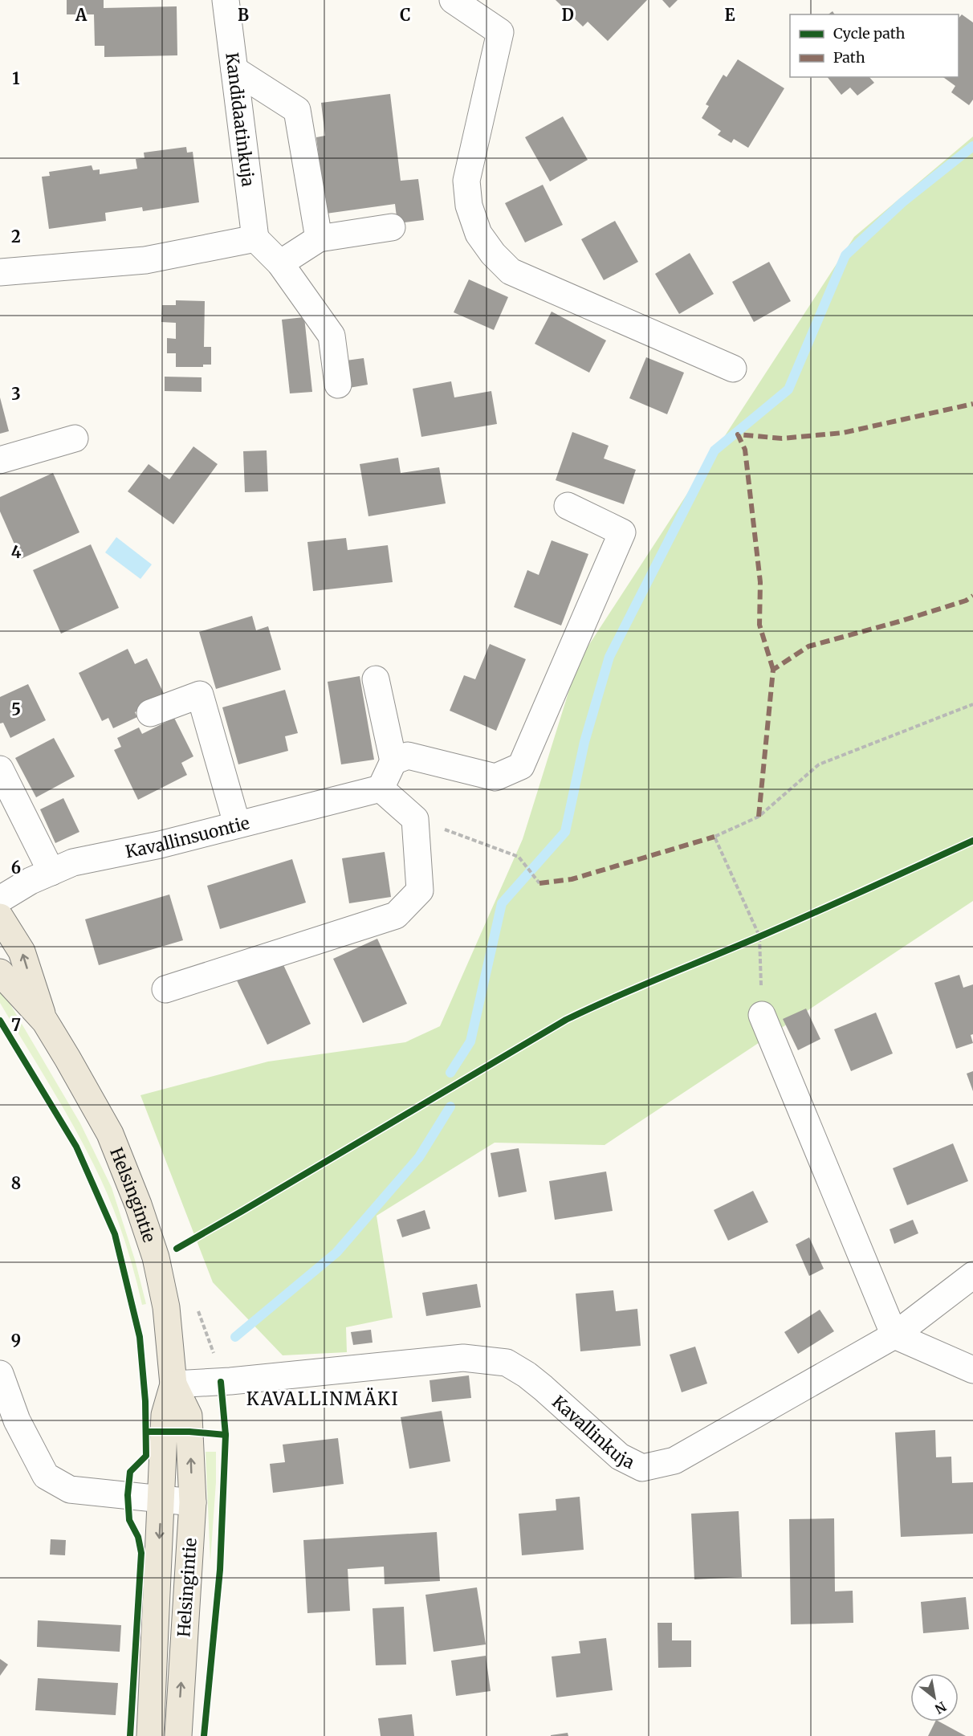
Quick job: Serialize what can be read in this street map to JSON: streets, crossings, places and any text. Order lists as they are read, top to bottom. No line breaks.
{"streets":{"main road":["Helsingintie"],"street":["Kandidaatinkuja","Kavallinsuontie","Kavallinkuja"]},"crossings":[["Helsingintie","Kavallinkuja"]],"districts":["KAVALLINMÄKI"],"legend":["Cycle path","Path"],"north":"bottom right","grid":{"columns":["A","B","C","D","E"],"rows":["1","2","3","4","5","6","7","8","9"]}}
